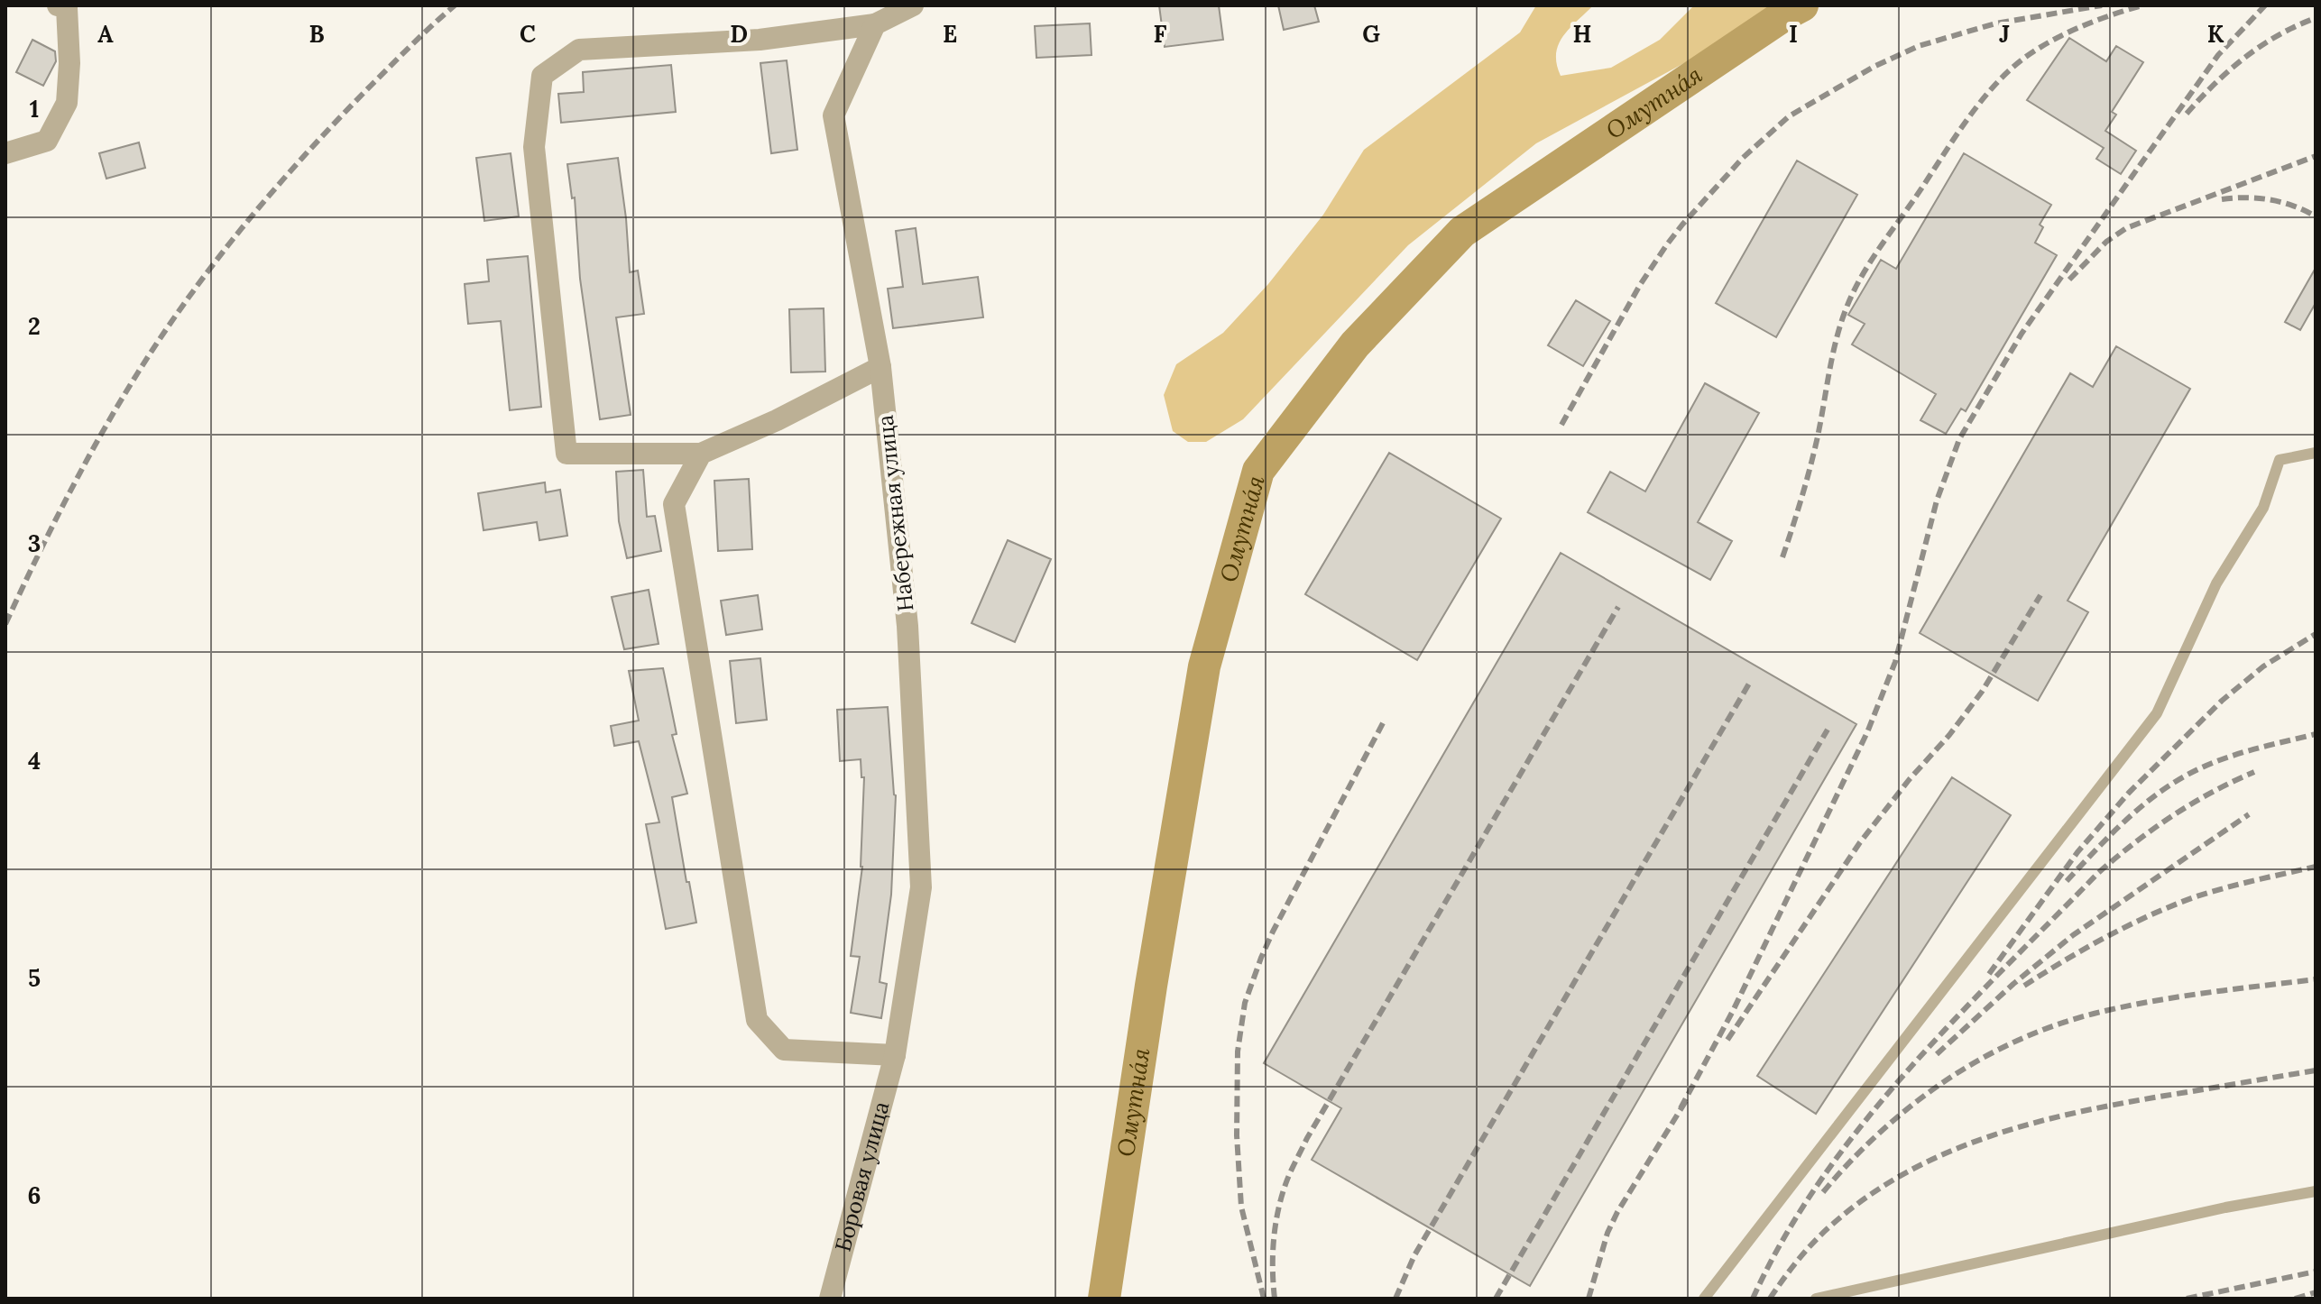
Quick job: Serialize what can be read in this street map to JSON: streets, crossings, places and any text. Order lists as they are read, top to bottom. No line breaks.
{"streets":{"street":["Набережная улица","Боровая улица"]},"crossings":[["Набережная улица","Боровая улица"]],"water":["Омутна́я"],"grid":{"columns":["A","B","C","D","E","F","G","H","I","J","K"],"rows":["1","2","3","4","5","6"]}}
